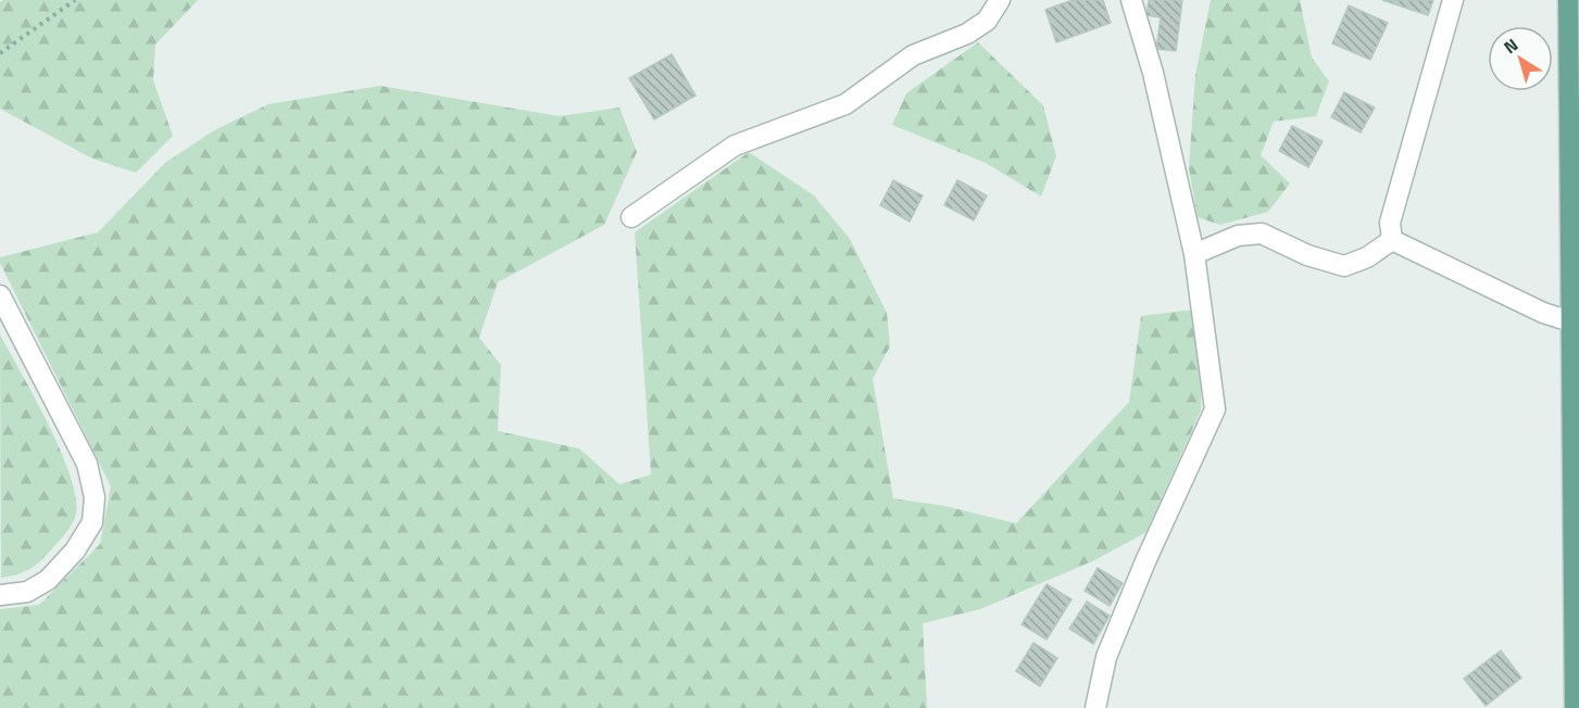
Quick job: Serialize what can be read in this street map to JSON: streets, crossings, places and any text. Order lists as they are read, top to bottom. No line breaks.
{"north":"top left"}
